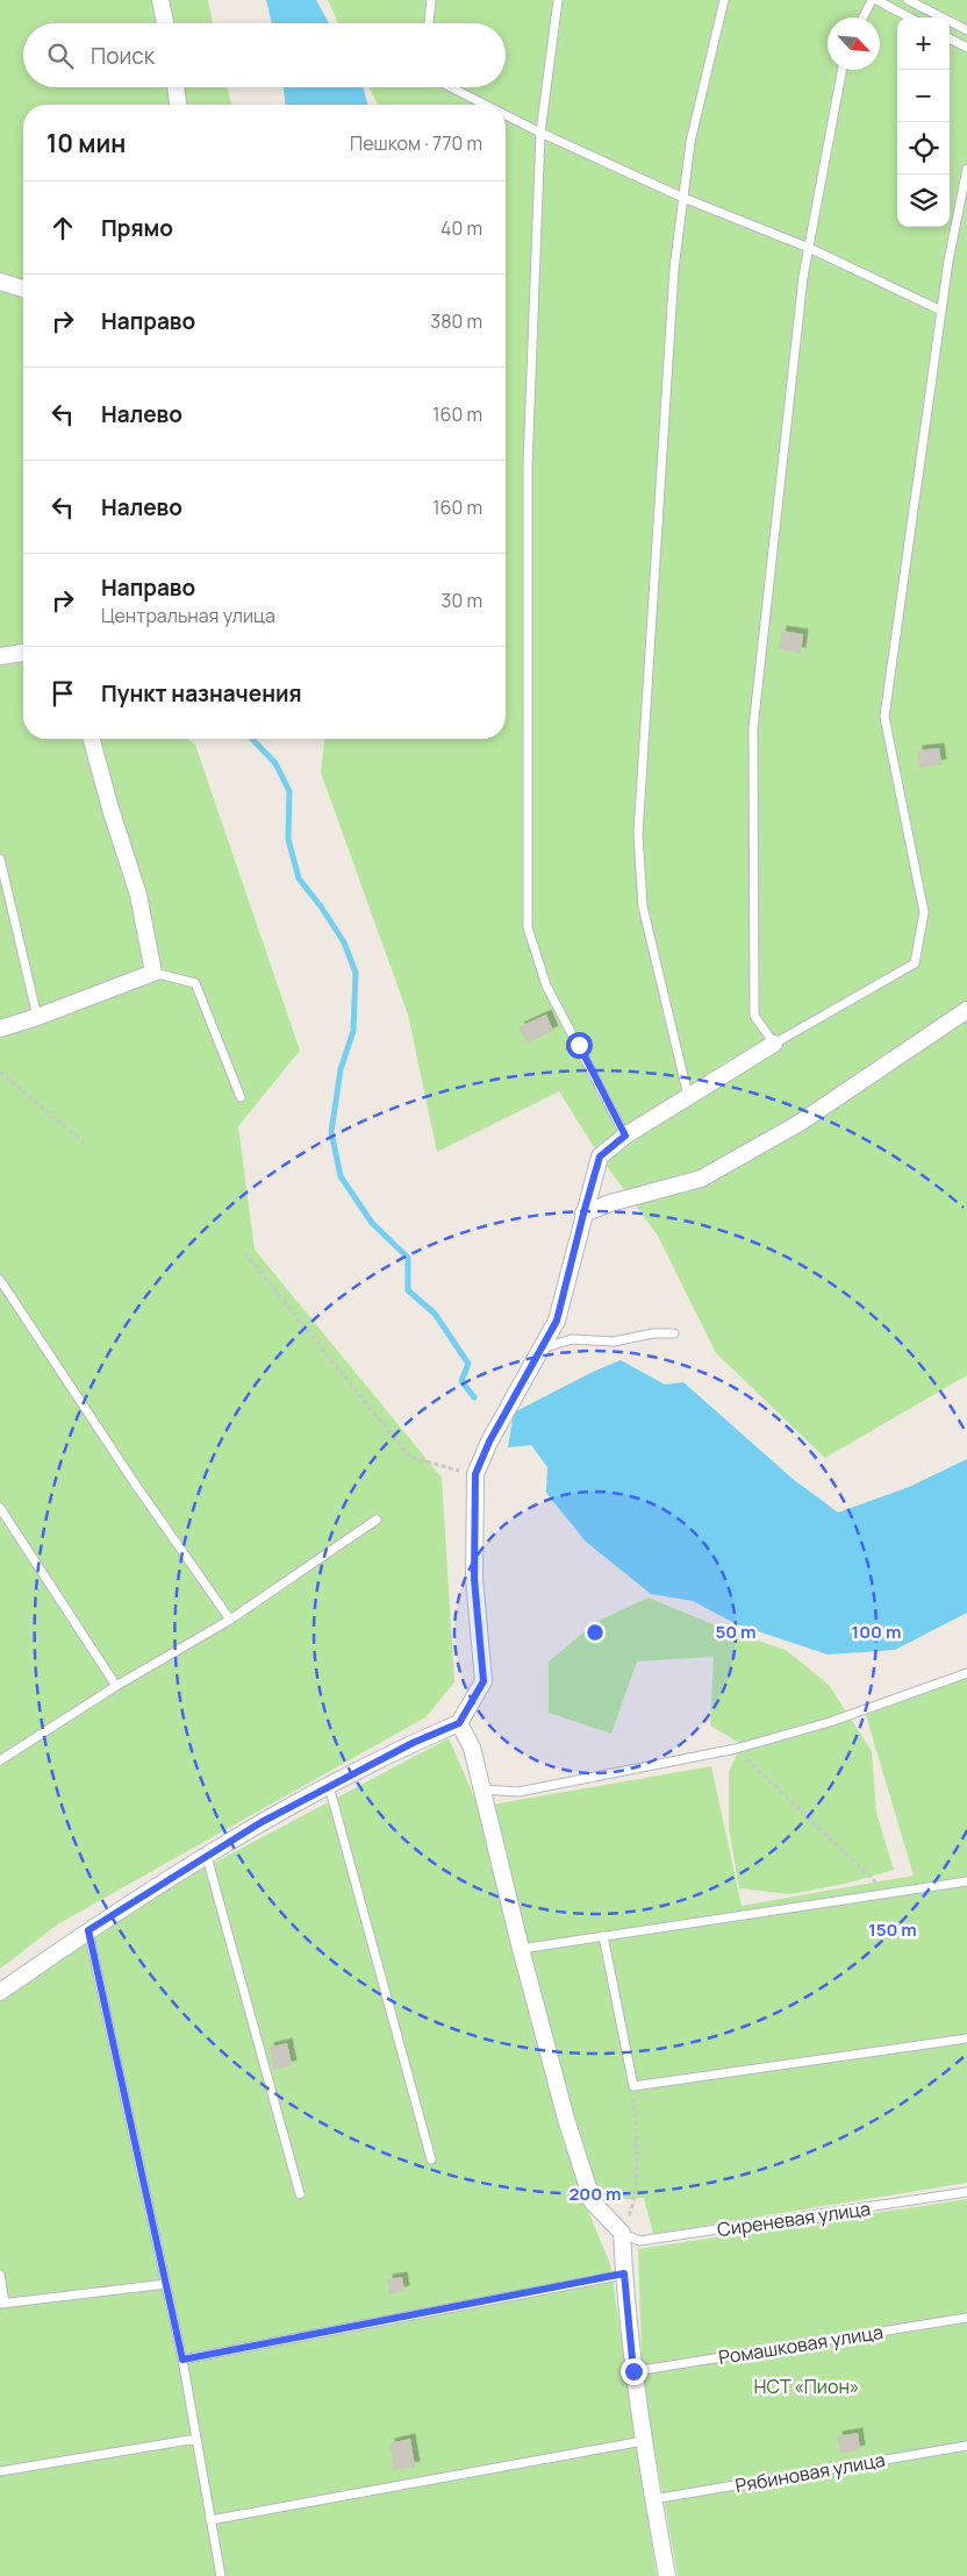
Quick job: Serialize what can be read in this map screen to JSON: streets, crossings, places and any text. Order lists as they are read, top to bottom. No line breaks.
{"streets":{"lane":["Сиреневая улица","Ромашковая улица","Рябиновая улица"]},"parks":["НСТ «Пион»"],"north":"bottom right","page":{"map_buttons":["+","−"],"search":"Поиск","heading":["10 мин","Пешком · 770 m"],"list":[["Прямо","40 m"],["Направо","380 m"],["Налево","160 m"],["Налево","160 m"],["Направо","Центральная улица","30 m"],"Пункт назначения"]},"rings":["50 m","100 m","150 m","200 m"]}
